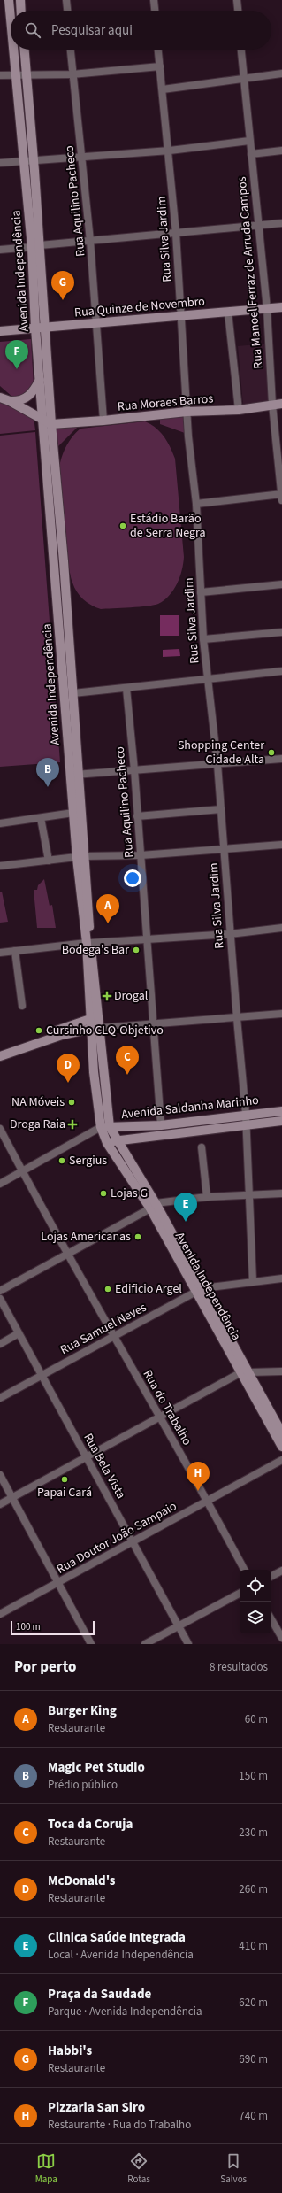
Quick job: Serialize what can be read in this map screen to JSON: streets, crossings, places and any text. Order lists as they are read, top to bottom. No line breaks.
{"streets":{"main road":["Avenida Independência","Rua Quinze de Novembro","Rua Moraes Barros","Avenida Saldanha Marinho"],"street":["Rua Aquilino Pacheco","Rua Silva Jardim","Rua Manoel Ferraz de Arruda Campos","Rua Samuel Neves","Rua do Trabalho","Rua Bela Vista","Rua Doutor João Sampaio"]},"crossings":[["Rua Aquilino Pacheco","Rua Quinze de Novembro"],["Rua Aquilino Pacheco","Rua Moraes Barros"],["Rua Aquilino Pacheco","Avenida Saldanha Marinho"],["Rua Silva Jardim","Rua Quinze de Novembro"],["Rua Silva Jardim","Rua Moraes Barros"],["Rua Silva Jardim","Avenida Saldanha Marinho"],["Rua Silva Jardim","Rua Samuel Neves"],["Avenida Independência","Rua Quinze de Novembro"],["Avenida Independência","Rua Moraes Barros"],["Avenida Independência","Avenida Saldanha Marinho"],["Avenida Independência","Rua Samuel Neves"],["Rua Manoel Ferraz de Arruda Campos","Rua Quinze de Novembro"],["Rua Manoel Ferraz de Arruda Campos","Rua Moraes Barros"],["Rua Samuel Neves","Rua do Trabalho"],["Rua Samuel Neves","Rua Bela Vista"],["Rua do Trabalho","Rua Doutor João Sampaio"],["Rua Bela Vista","Rua Doutor João Sampaio"]],"places":{"other":["Estádio Barão de Serra Negra","Shopping Center Cidade Alta","Bodega's Bar","Cursinho CLQ-Objetivo","NA Móveis","Sergius","Lojas G","Lojas Americanas","Edificio Argel","Papai Cará"],"health":["Drogal","Droga Raia"]},"scale_bar":"100 m","page":{"search":"Pesquisar aqui","pins":["G","F","B","A","C","D","E","H"],"scale":"100 m","heading":["Por perto","8 resultados"],"list":[{"mark":"A","name":"Burger King","note":"Restaurante","value":"60 m"},{"mark":"B","name":"Magic Pet Studio","note":"Prédio público","value":"150 m"},{"mark":"C","name":"Toca da Coruja","note":"Restaurante","value":"230 m"},{"mark":"D","name":"McDonald's","note":"Restaurante","value":"260 m"},{"mark":"E","name":"Clinica Saúde Integrada","note":"Local · Avenida Independência","value":"410 m"},{"mark":"F","name":"Praça da Saudade","note":"Parque · Avenida Independência","value":"620 m"},{"mark":"G","name":"Habbi's","note":"Restaurante","value":"690 m"},{"mark":"H","name":"Pizzaria San Siro","note":"Restaurante · Rua do Trabalho","value":"740 m"}],"nav":["Mapa","Rotas","Salvos"]}}
